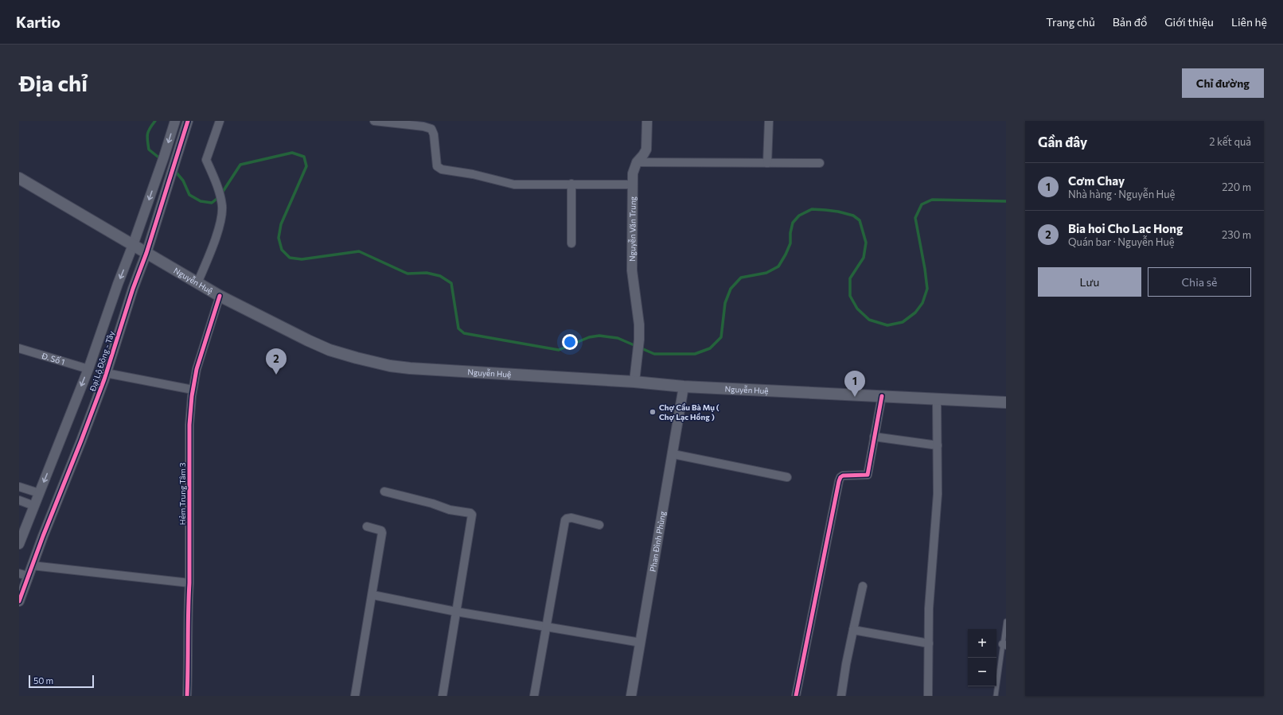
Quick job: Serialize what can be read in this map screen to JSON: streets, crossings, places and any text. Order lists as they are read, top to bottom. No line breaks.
{"streets":{"main road":["Nguyễn Huệ"],"street":["Nguyễn Văn Trung","Đ. Số 1","Đại Lộ Đông - Tây","Hẻm Trung Tâm 3","Phan Đình Phùng"]},"crossings":[["Nguyễn Văn Trung","Nguyễn Huệ"],["Nguyễn Huệ","Đại Lộ Đông - Tây"],["Nguyễn Huệ","Hẻm Trung Tâm 3"],["Nguyễn Huệ","Phan Đình Phùng"],["Đ. Số 1","Đại Lộ Đông - Tây"]],"places":["Chợ Cầu Bà Mụ ( Chợ Lạc Hồng )"],"scale_bar":"50 m","page":{"header":"Kartio","nav":["Trang chủ","Bản đồ","Giới thiệu","Liên hệ"],"buttons":["Chỉ đường",["Lưu","Chia sẻ"]],"title":"Địa chỉ","heading":["Gần đây","2 kết quả"],"list":[{"mark":"1","name":"Cơm Chay","note":"Nhà hàng · Nguyễn Huệ","value":"220 m"},{"mark":"2","name":"Bia hoi Cho Lac Hong","note":"Quán bar · Nguyễn Huệ","value":"230 m"}],"pins":["2","1"],"map_buttons":["+","−"],"scale":"50 m"}}
